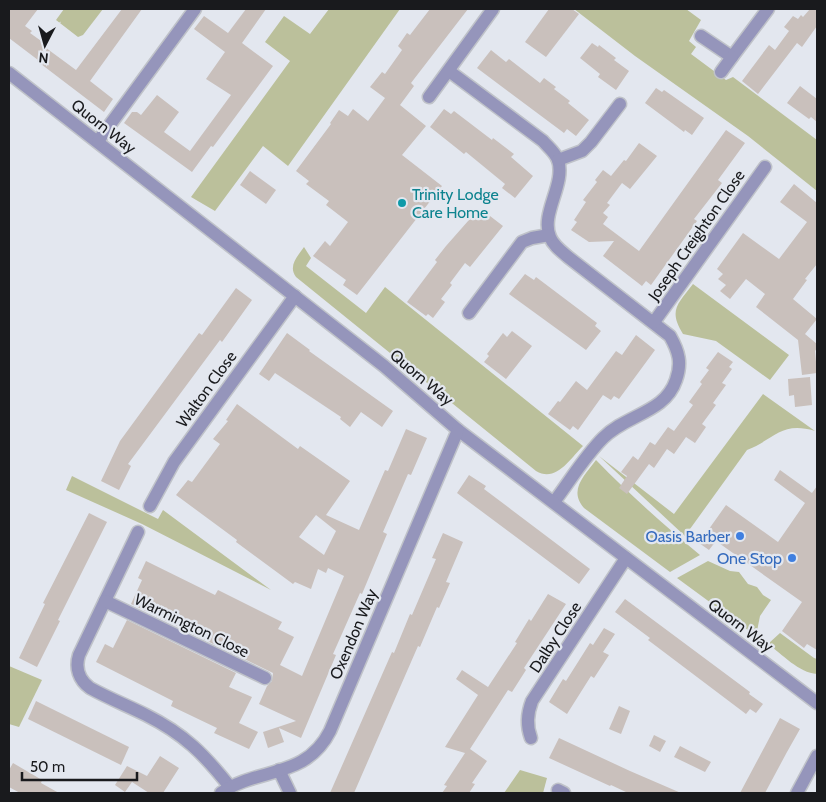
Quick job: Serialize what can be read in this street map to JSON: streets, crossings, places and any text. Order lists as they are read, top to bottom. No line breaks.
{"streets":{"street":["Quorn Way","Joseph Creighton Close","Walton Close","Warmington Close","Oxendon Way","Dalby Close"]},"crossings":[["Quorn Way","Joseph Creighton Close"],["Quorn Way","Walton Close"],["Quorn Way","Oxendon Way"],["Quorn Way","Dalby Close"]],"places":["Trinity Lodge Care Home","Oasis Barber","One Stop"],"scale_bar":"50 m","north":"bottom"}
